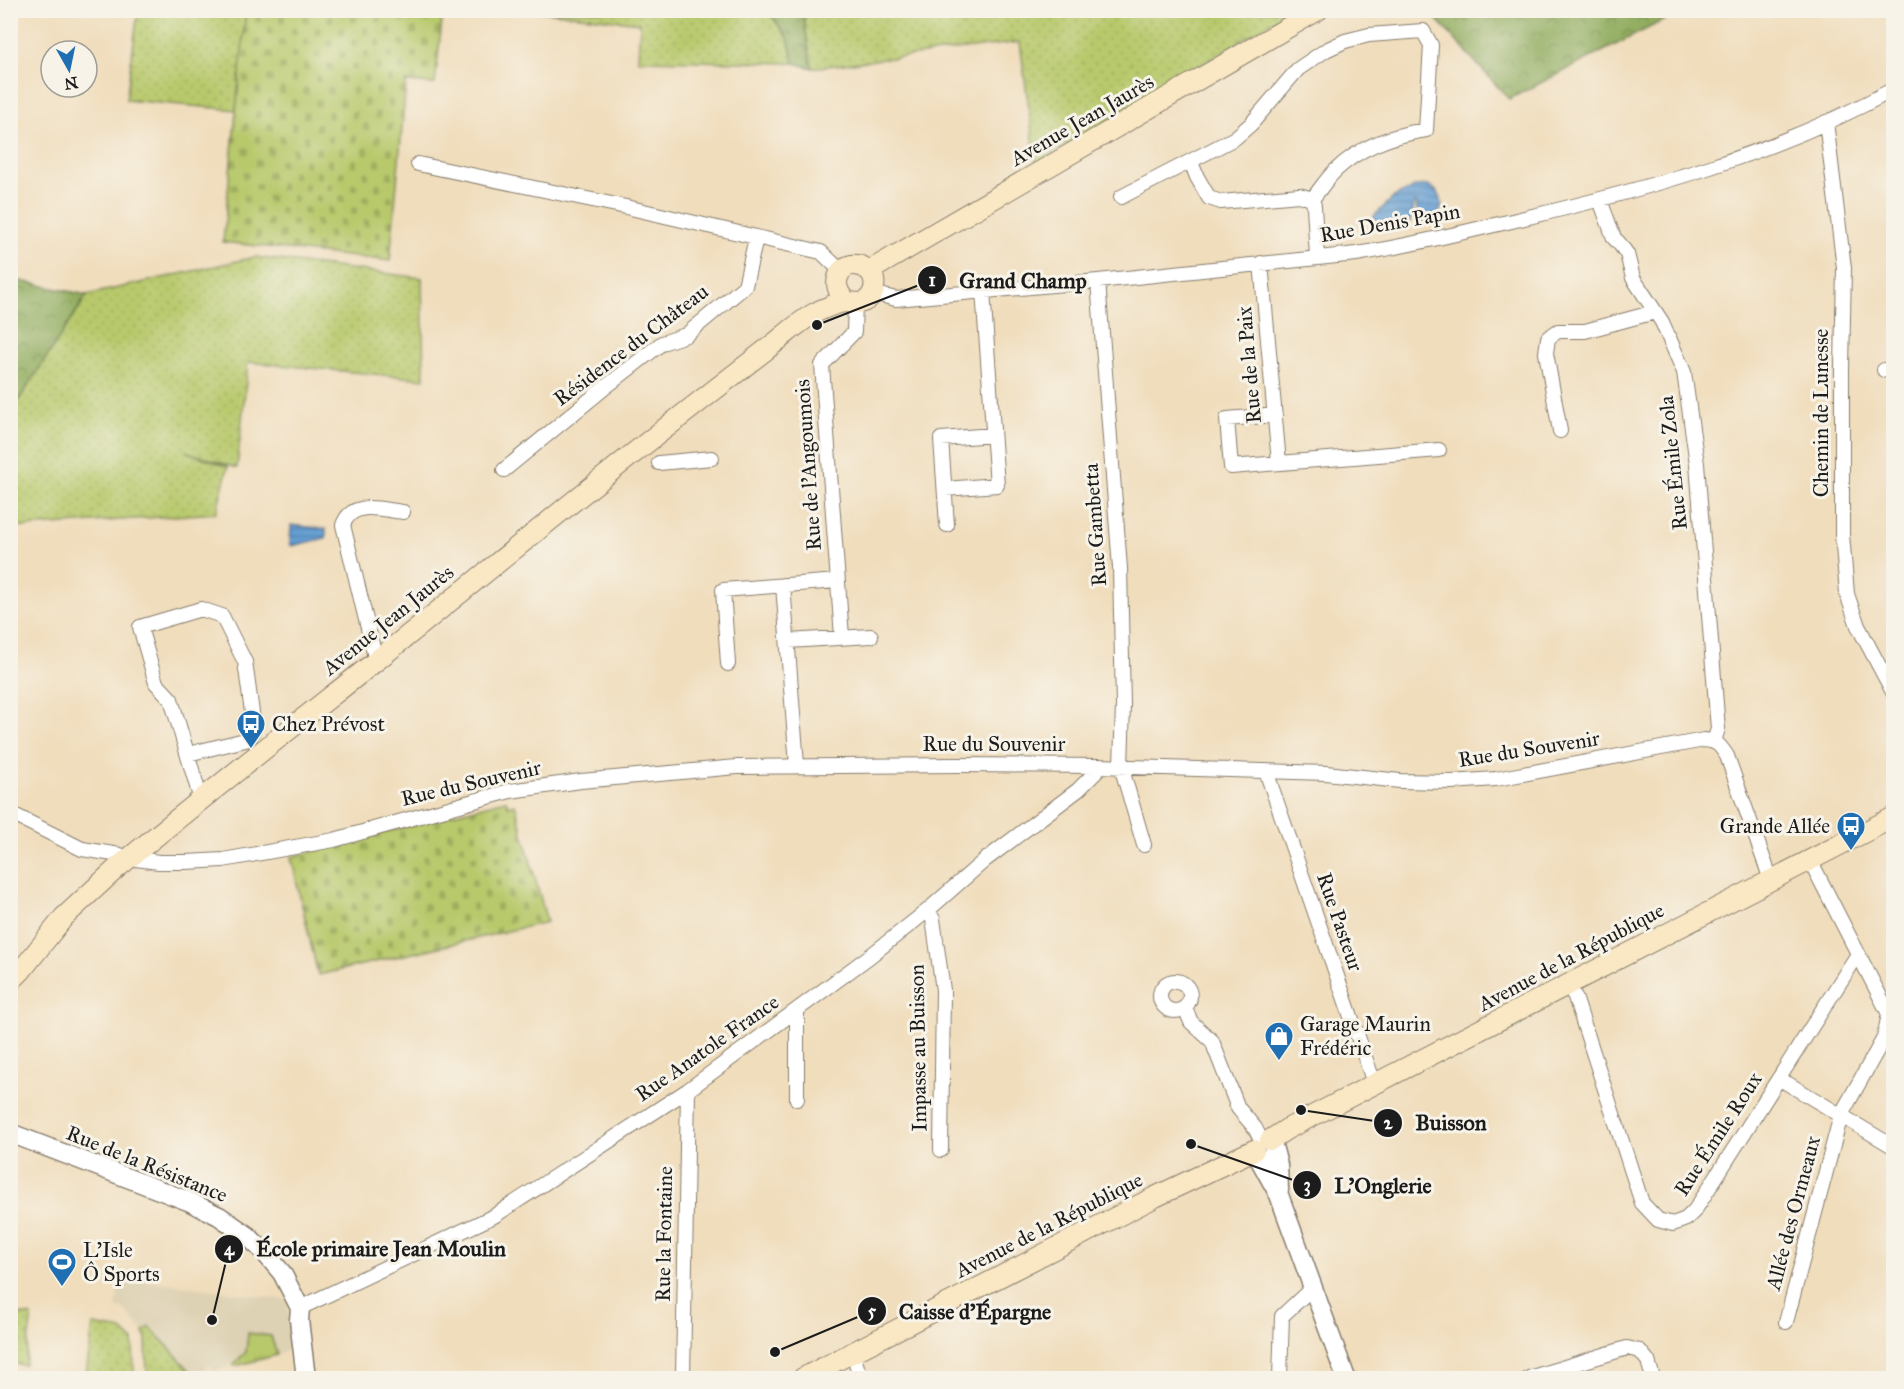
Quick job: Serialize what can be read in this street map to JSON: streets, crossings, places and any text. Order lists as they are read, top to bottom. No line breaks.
{"streets":{"main road":["Avenue Jean Jaurès","Avenue de la République"],"street":["Rue Denis Papin","Résidence du Château","Rue de la Paix","Chemin de Lunesse","Rue Émile Zola","Rue de l'Angoumois","Rue Gambetta","Rue du Souvenir","Rue Pasteur","Rue Anatole France","Impasse au Buisson","Rue Émile Roux","Rue de la Résistance","Allée des Ormeaux","Rue la Fontaine"]},"crossings":[["Avenue Jean Jaurès","Rue Denis Papin"],["Avenue Jean Jaurès","Rue de l'Angoumois"],["Avenue Jean Jaurès","Rue du Souvenir"],["Rue Denis Papin","Rue de la Paix"],["Rue Denis Papin","Chemin de Lunesse"],["Rue Denis Papin","Rue Émile Zola"],["Rue Denis Papin","Rue de l'Angoumois"],["Rue Denis Papin","Rue Gambetta"],["Rue Émile Zola","Rue du Souvenir"],["Rue Gambetta","Rue du Souvenir"],["Rue du Souvenir","Rue Pasteur"],["Rue du Souvenir","Rue Anatole France"],["Rue Pasteur","Avenue de la République"],["Avenue de la République","Rue Émile Roux"],["Avenue de la République","Allée des Ormeaux"],["Rue Anatole France","Impasse au Buisson"],["Rue Anatole France","Rue de la Résistance"],["Rue Anatole France","Rue la Fontaine"],["Rue Émile Roux","Allée des Ormeaux"]],"places":{"other":["Grand Champ","Buisson","L'Onglerie","École primaire Jean Moulin","Caisse d'Épargne"],"bus stop":["Chez Prévost","Grande Allée"],"shop":["Garage Maurin Frédéric"],"sports":["L'Isle Ô Sports"]},"north":"bottom"}
